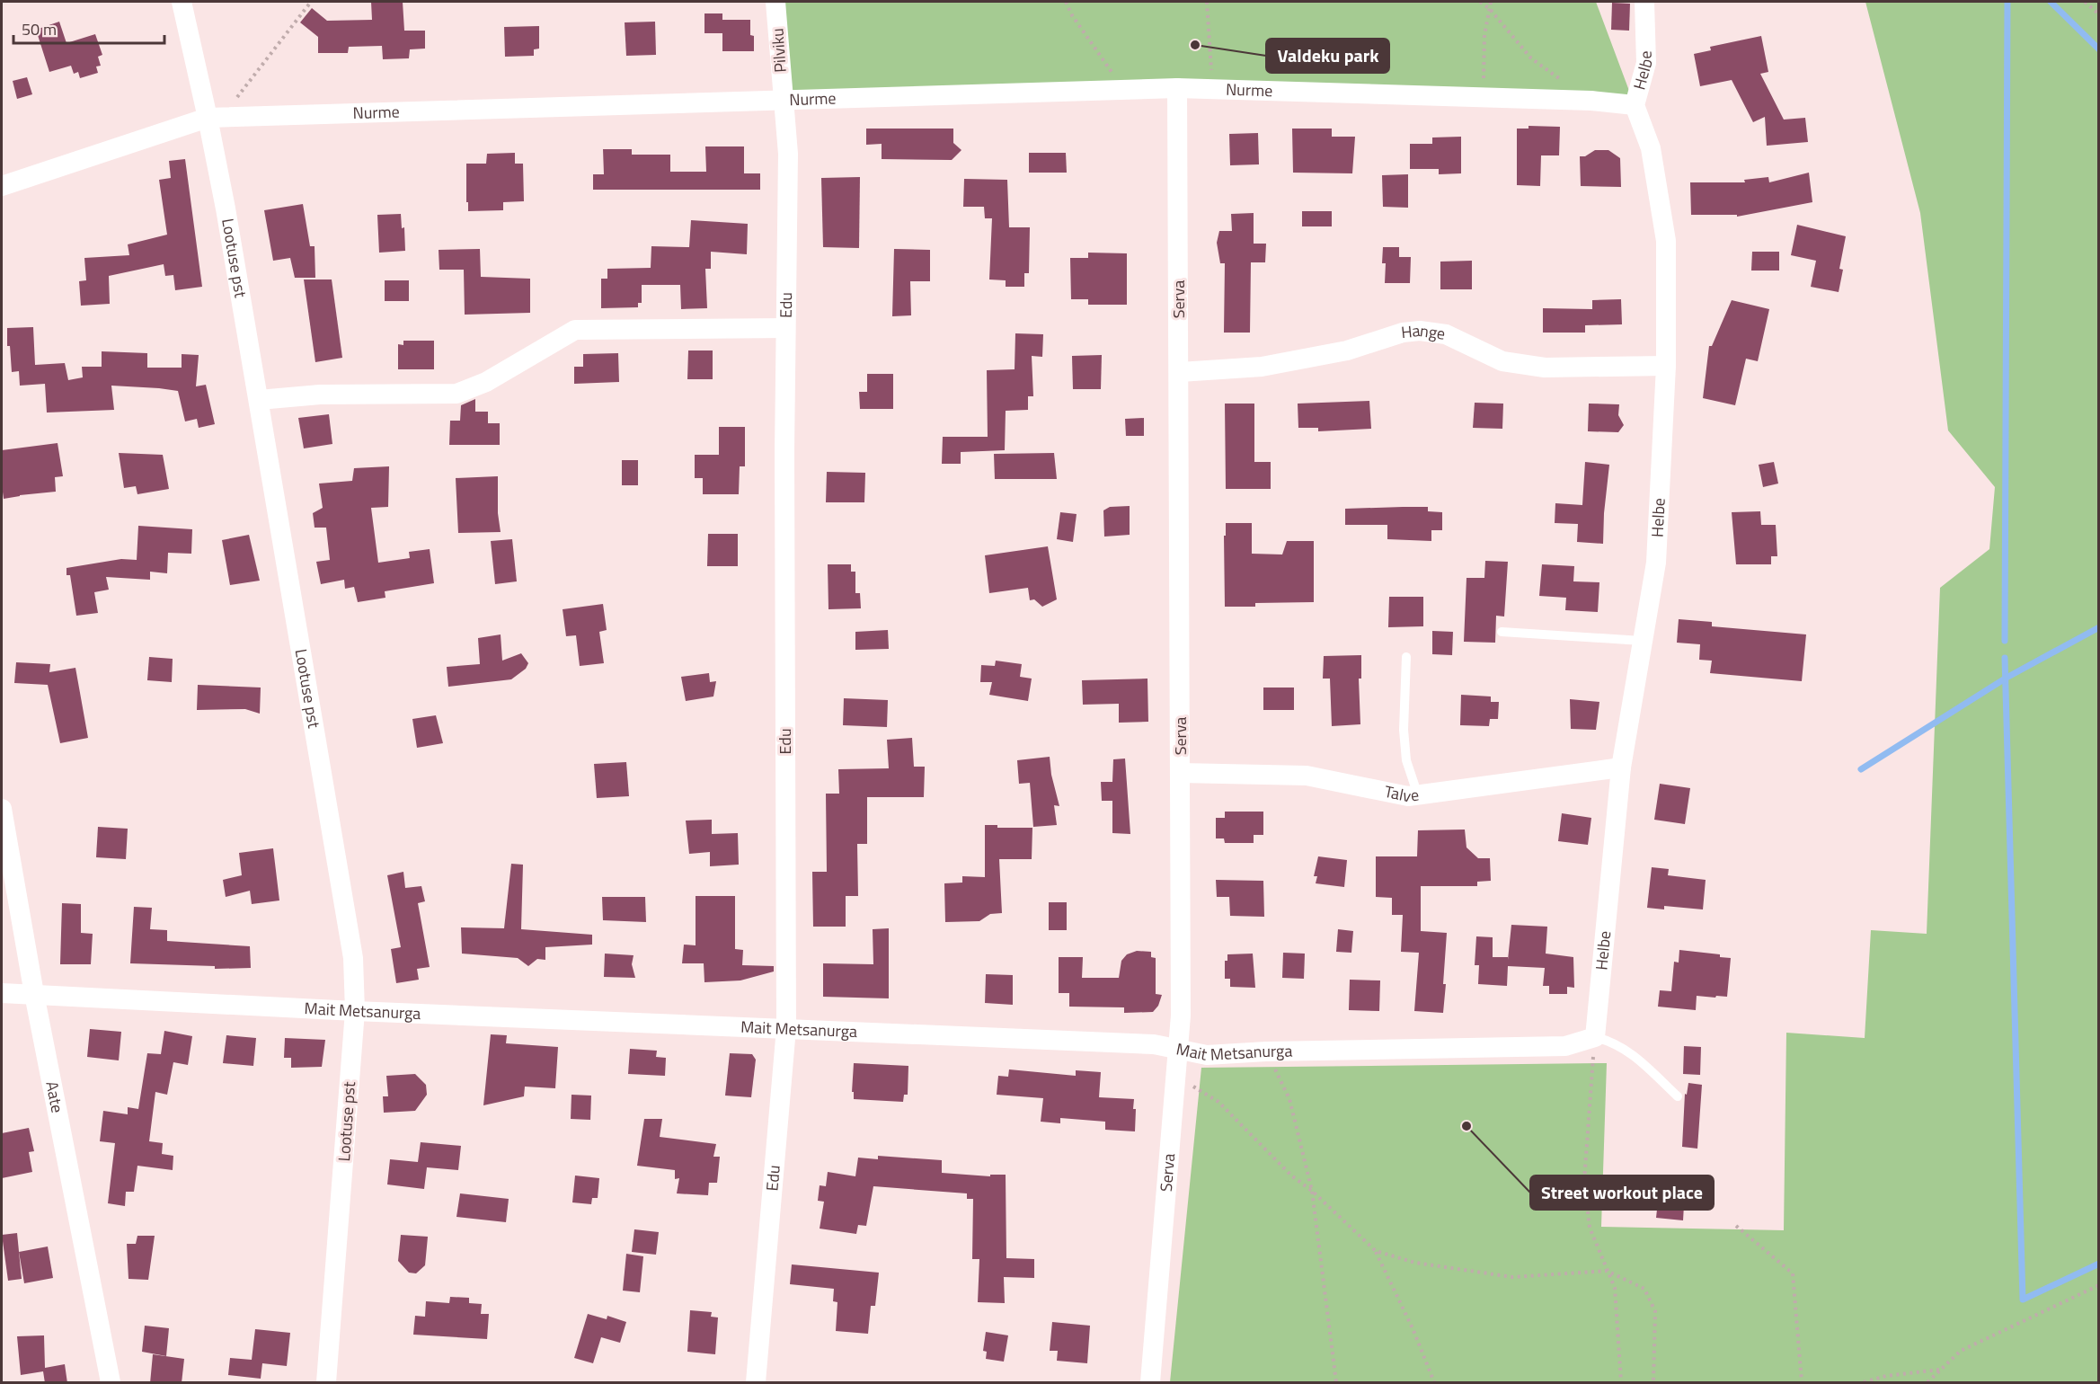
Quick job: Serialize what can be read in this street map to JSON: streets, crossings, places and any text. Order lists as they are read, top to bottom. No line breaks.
{"streets":{"street":["Pilviku","Helbe","Nurme","Lootuse pst","Serva","Edu","Hange","Talve","Mait Metsanurga","Aate"]},"crossings":[["Pilviku","Nurme"],["Pilviku","Edu"],["Helbe","Nurme"],["Helbe","Hange"],["Helbe","Talve"],["Helbe","Mait Metsanurga"],["Nurme","Lootuse pst"],["Nurme","Serva"],["Nurme","Edu"],["Lootuse pst","Mait Metsanurga"],["Serva","Hange"],["Serva","Talve"],["Serva","Mait Metsanurga"],["Edu","Mait Metsanurga"],["Mait Metsanurga","Aate"]],"places":["Valdeku park","Street workout place"],"scale_bar":"50 m"}
